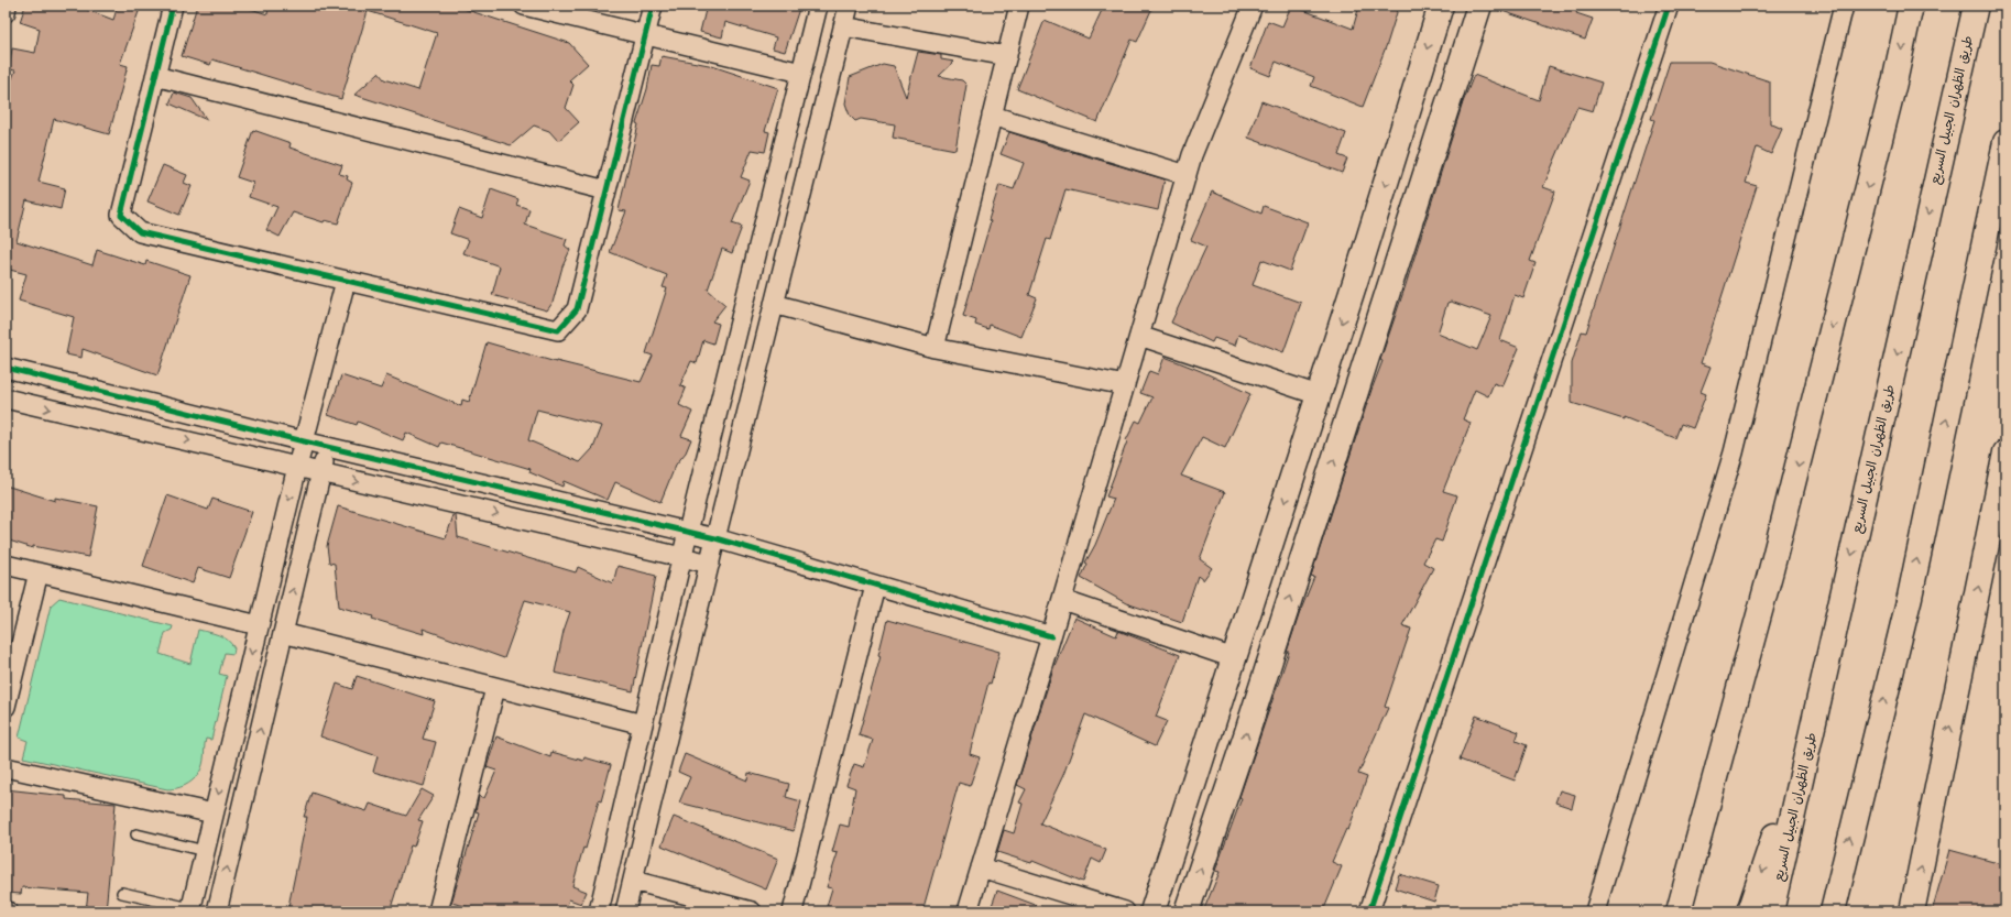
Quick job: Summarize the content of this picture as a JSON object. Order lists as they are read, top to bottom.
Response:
{
  "streets": {
    "main road": ["طريق الظهران الجبيل السريع"]
  }
}
